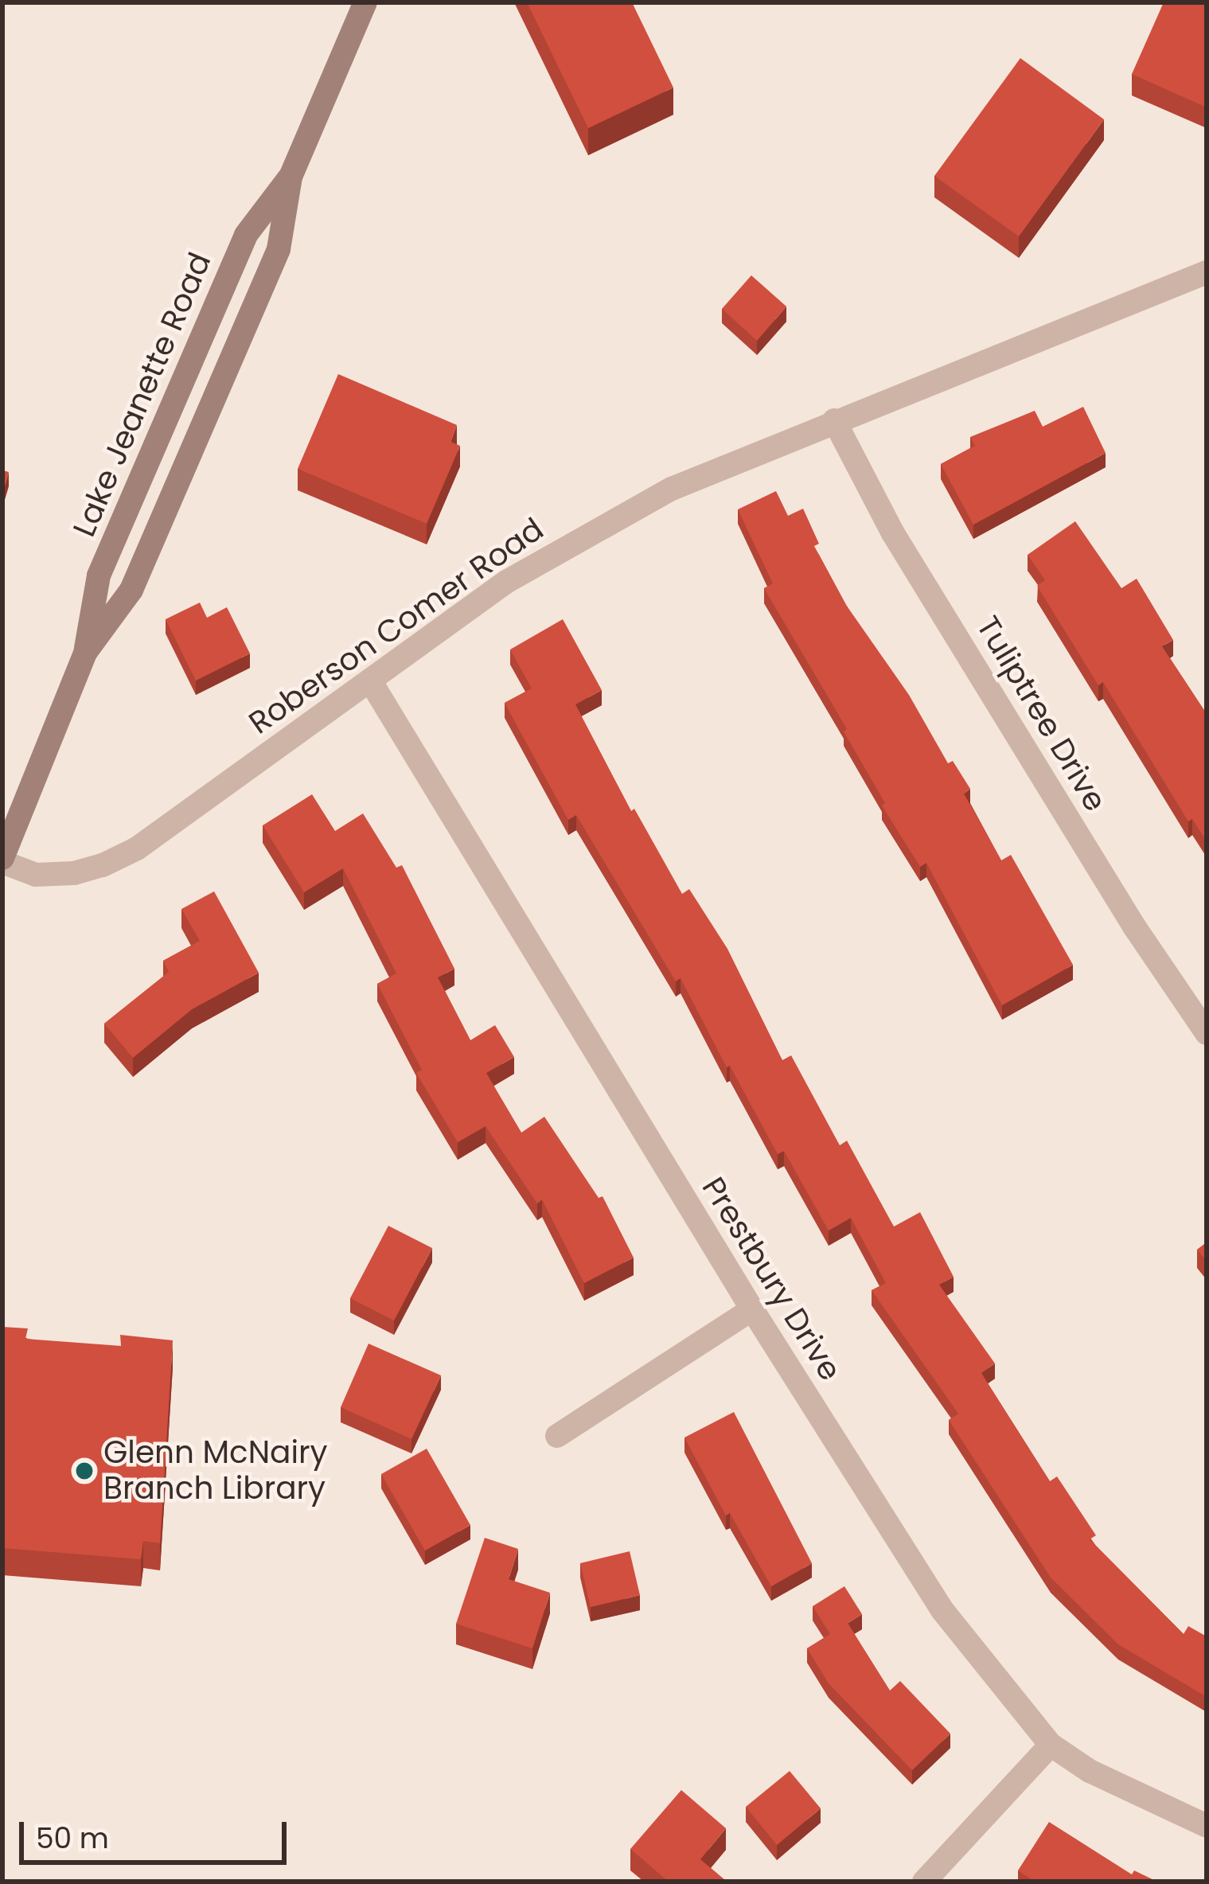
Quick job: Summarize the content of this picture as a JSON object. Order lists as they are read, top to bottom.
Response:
{
  "streets": {
    "street": [
      "Lake Jeanette Road",
      "Roberson Comer Road",
      "Tuliptree Drive",
      "Prestbury Drive"
    ]
  },
  "crossings": [
    ["Lake Jeanette Road", "Roberson Comer Road"],
    ["Roberson Comer Road", "Tuliptree Drive"],
    ["Roberson Comer Road", "Prestbury Drive"]
  ],
  "places": ["Glenn McNairy Branch Library"],
  "scale_bar": "50 m"
}
